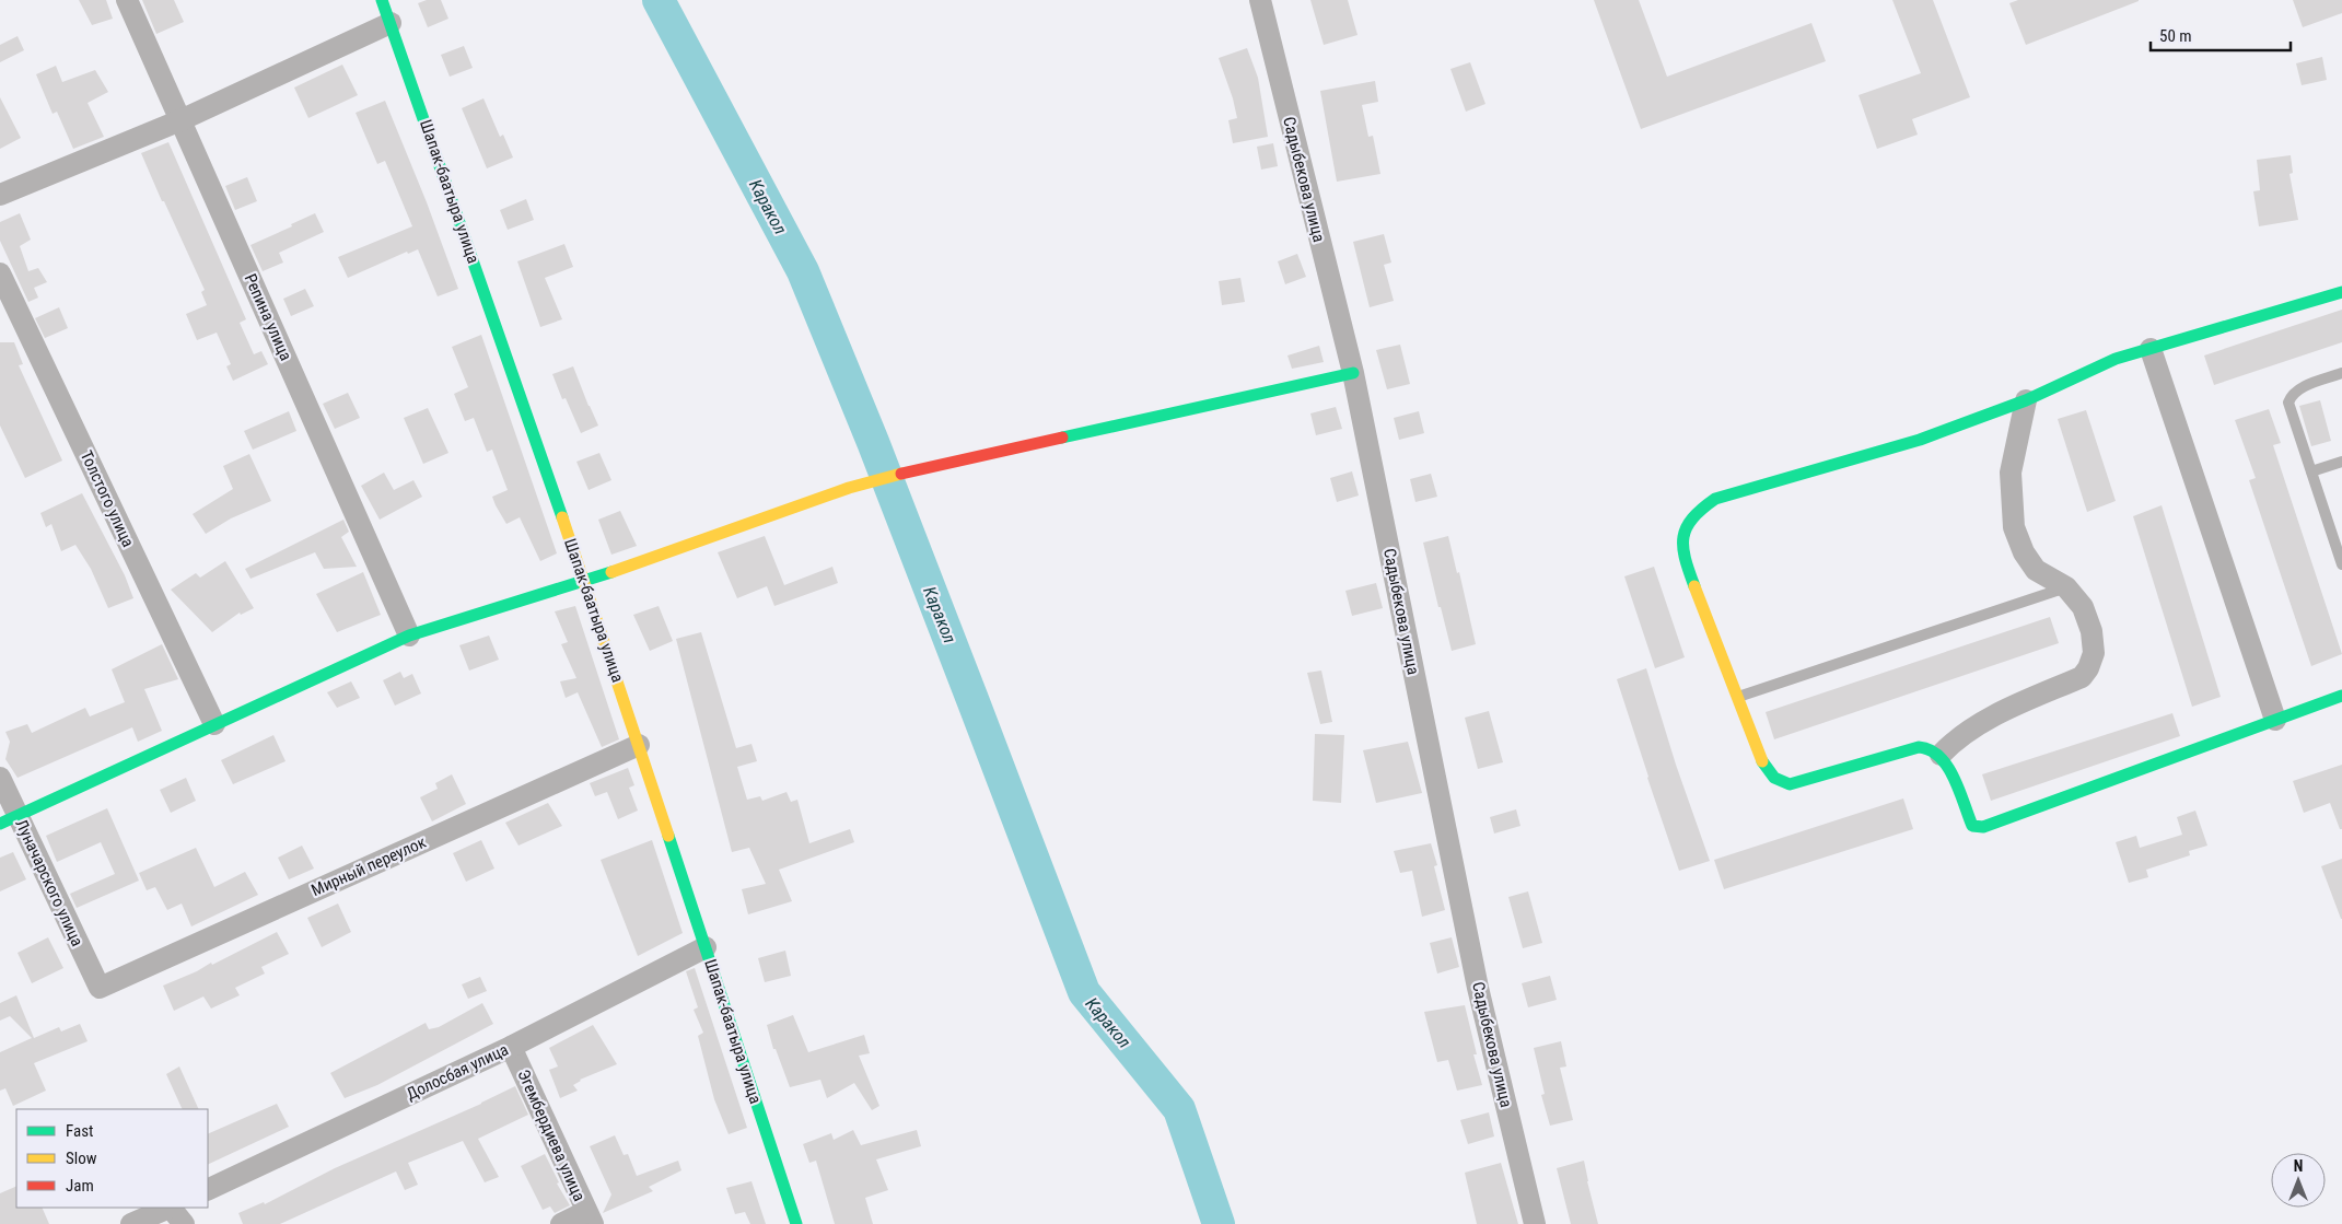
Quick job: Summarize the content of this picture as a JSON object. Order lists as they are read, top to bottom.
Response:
{
  "streets": {
    "street": [
      "Садыбекова улица",
      "Шапак-баатыра улица",
      "Репина улица",
      "Толстого улица",
      "Мирный переулок",
      "Луначарского улица",
      "Долосбая улица",
      "Эгембердиева улица"
    ]
  },
  "crossings": [
    ["Шапак-баатыра улица", "Мирный переулок"],
    ["Шапак-баатыра улица", "Долосбая улица"],
    ["Мирный переулок", "Луначарского улица"],
    ["Долосбая улица", "Эгембердиева улица"]
  ],
  "water": ["Каракол"],
  "legend": ["Fast", "Slow", "Jam"],
  "scale_bar": "50 m",
  "north": "top"
}
